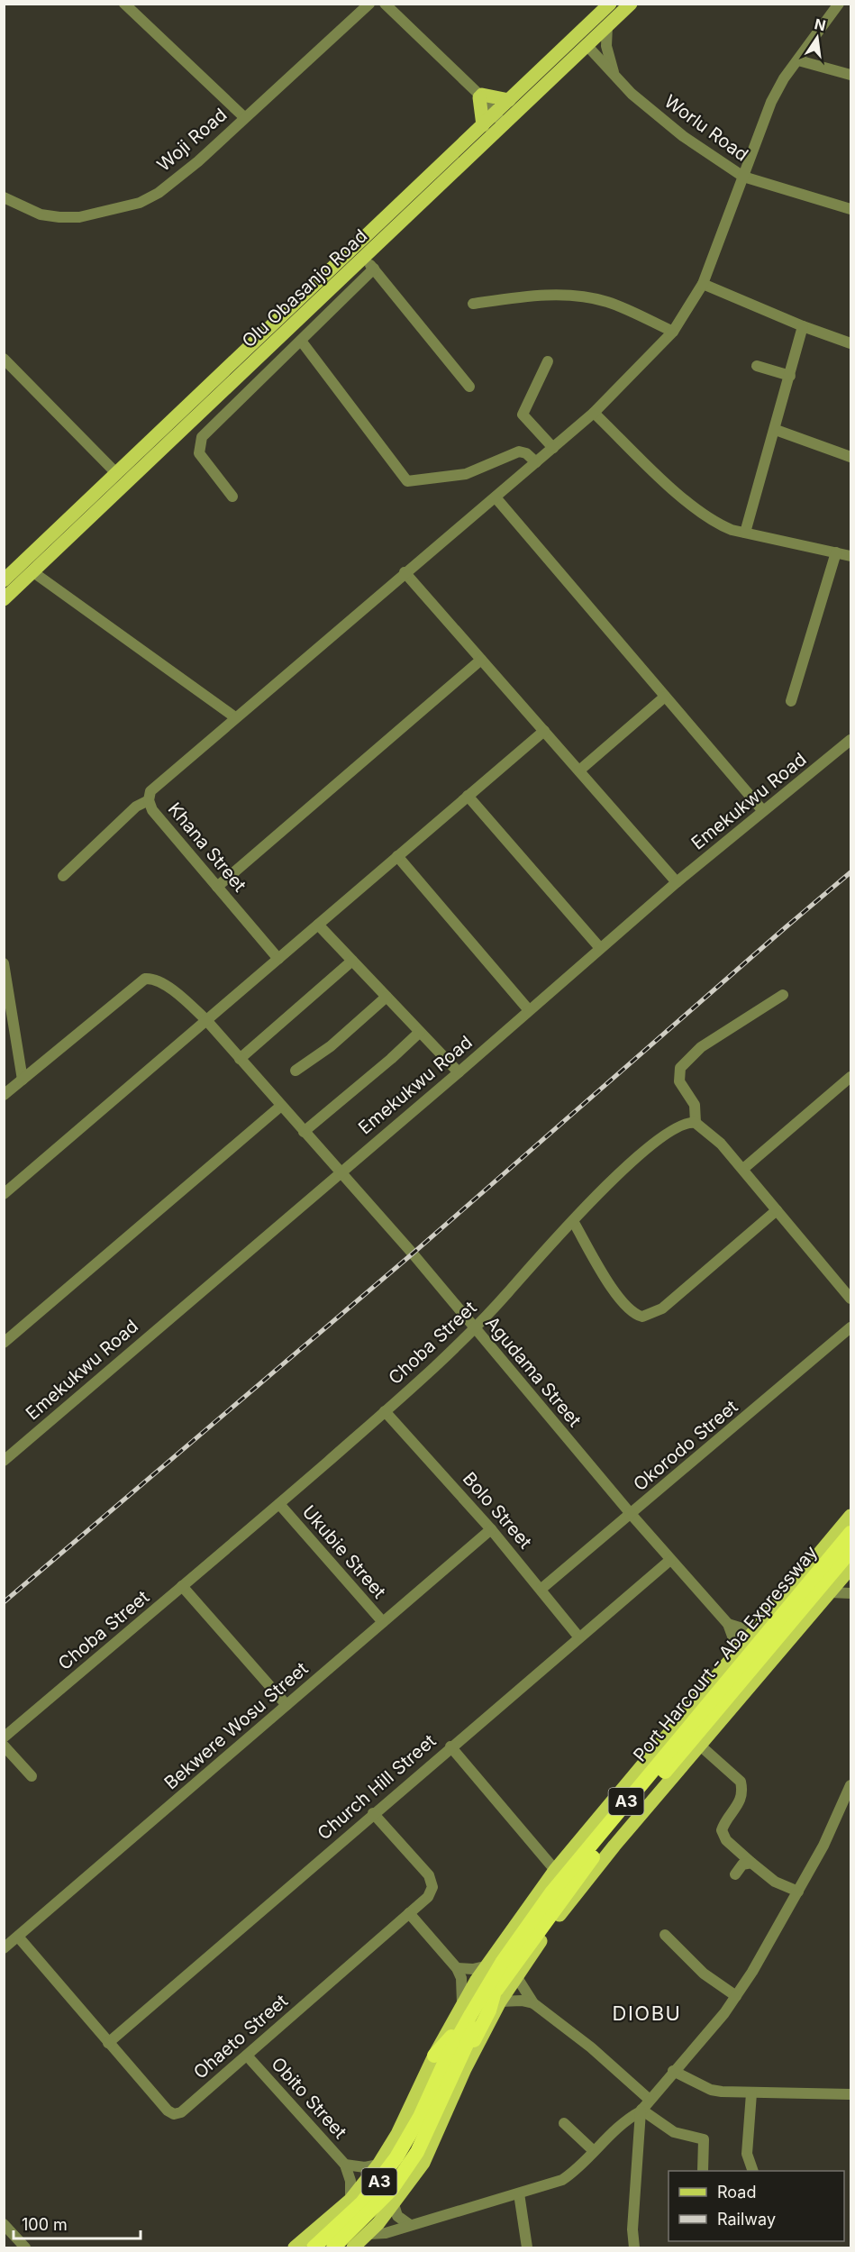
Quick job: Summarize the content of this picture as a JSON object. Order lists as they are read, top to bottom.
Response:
{
  "streets": {
    "highway": ["Port Harcourt - Aba Expressway", "A3"],
    "main road": ["Olu Obasanjo Road"],
    "street": [
      "Worlu Road",
      "Woji Road",
      "Emekukwu Road",
      "Khana Street",
      "Choba Street",
      "Agudama Street",
      "Okorodo Street",
      "Bolo Street",
      "Ukubie Street",
      "Bekwere Wosu Street",
      "Church Hill Street",
      "Ohaeto Street",
      "Obito Street"
    ]
  },
  "crossings": [
    ["Worlu Road", "Olu Obasanjo Road"],
    ["Worlu Road", "Khana Street"],
    ["Emekukwu Road", "Agudama Street"],
    ["Choba Street", "Agudama Street"],
    ["Choba Street", "Bolo Street"],
    ["Choba Street", "Ukubie Street"],
    ["Agudama Street", "Okorodo Street"],
    ["Agudama Street", "Church Hill Street"],
    ["Okorodo Street", "Bolo Street"],
    ["Bolo Street", "Bekwere Wosu Street"],
    ["Bolo Street", "Church Hill Street"],
    ["Ukubie Street", "Bekwere Wosu Street"],
    ["Bekwere Wosu Street", "Ohaeto Street"],
    ["Church Hill Street", "Ohaeto Street"],
    ["Ohaeto Street", "Obito Street"]
  ],
  "districts": ["DIOBU"],
  "legend": ["Road", "Railway"],
  "scale_bar": "100 m",
  "north": "top"
}
